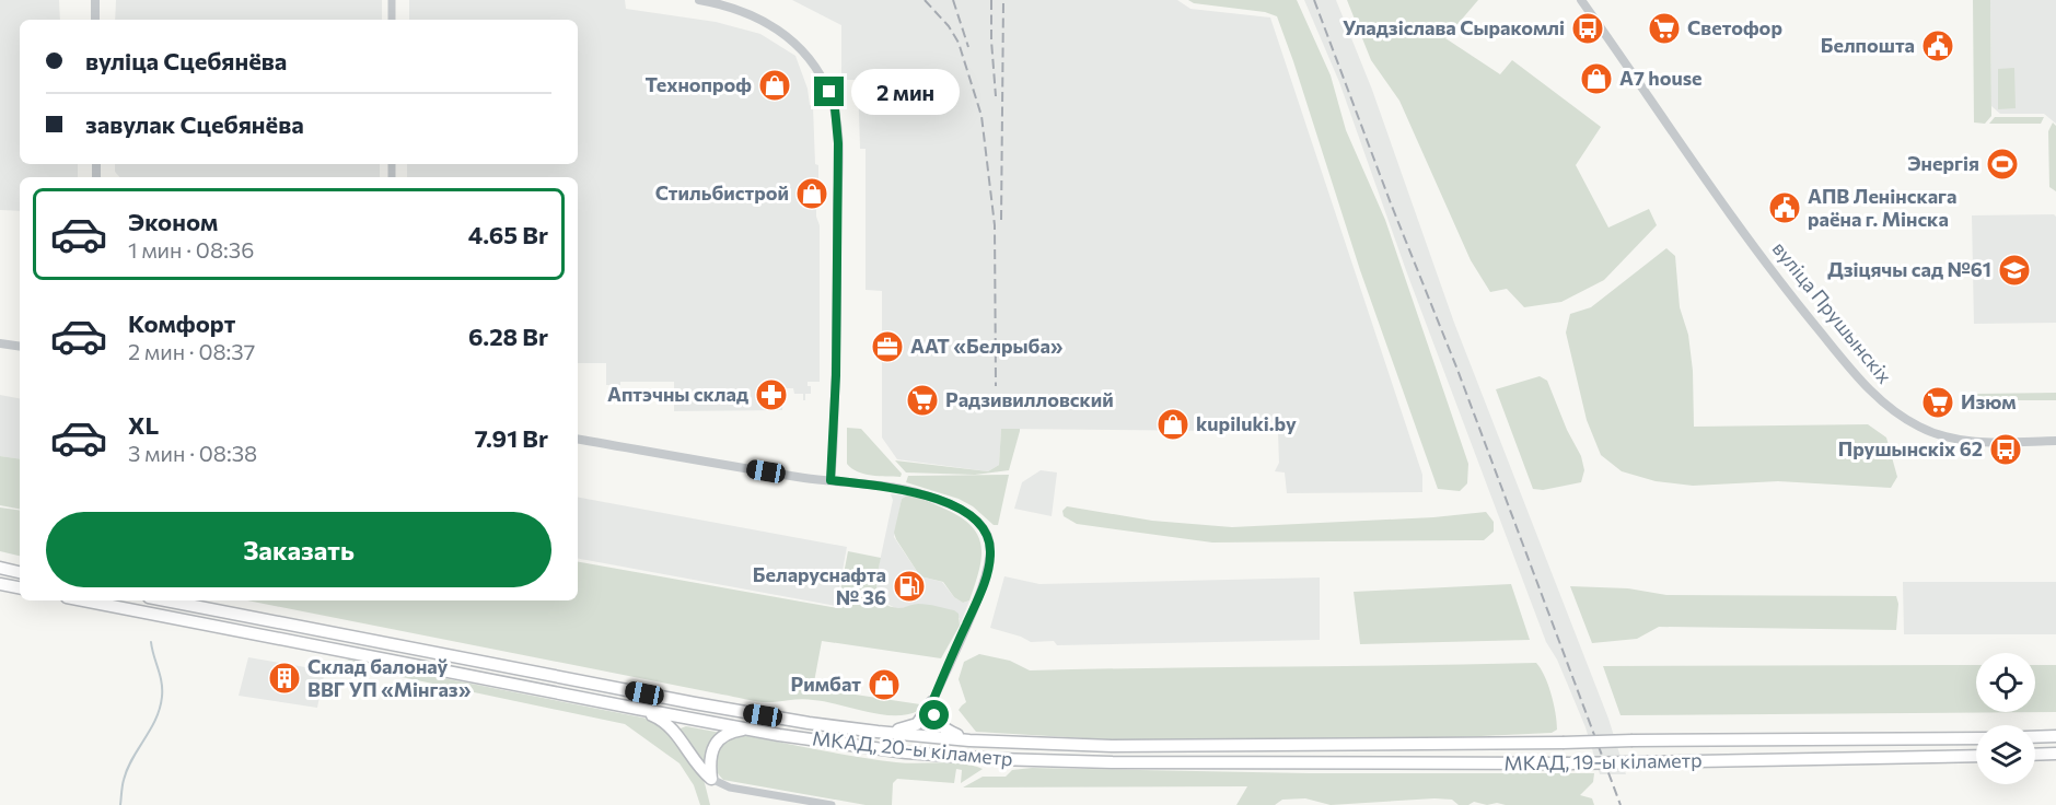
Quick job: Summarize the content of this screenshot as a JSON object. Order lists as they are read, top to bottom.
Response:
{
  "streets": {
    "highway": ["МКАД, 20-ы кіламетр", "МКАД, 19-ы кіламетр"],
    "street": ["вуліца Прушынскіх"]
  },
  "crossings": [
    ["МКАД, 20-ы кіламетр", "МКАД, 19-ы кіламетр"]
  ],
  "places": {
    "bus stop": ["Уладзіслава Сыракомлі", "Прушынскіх 62"],
    "supermarket": ["Светофор", "Радзивилловский", "Изюм"],
    "public building": ["Белпошта", "АПВ Ленінскага раёна г. Мінска"],
    "shop": [
      "A7 house",
      "Технопроф",
      "Стильбистрой",
      "kupiluki.by",
      "Римбат"
    ],
    "sports": ["Энергія"],
    "school or university": ["Дзіцячы сад №61"],
    "office": ["ААТ «Белрыба»"],
    "pharmacy": ["Аптэчны склад"],
    "fuel station": ["Беларуснафта № 36"],
    "building": ["Склад балонаў ВВГ УП «Мінгаз»"]
  },
  "page": {
    "banner": ["вуліца Сцебянёва", "завулак Сцебянёва"],
    "bubble": "2 мин",
    "list": [
      {
        "name": "Эконом",
        "note": "1 мин · 08:36",
        "value": "4.65 Br"
      },
      {
        "name": "Комфорт",
        "note": "2 мин · 08:37",
        "value": "6.28 Br"
      },
      {
        "name": "XL",
        "note": "3 мин · 08:38",
        "value": "7.91 Br"
      }
    ],
    "buttons": "Заказать"
  }
}
